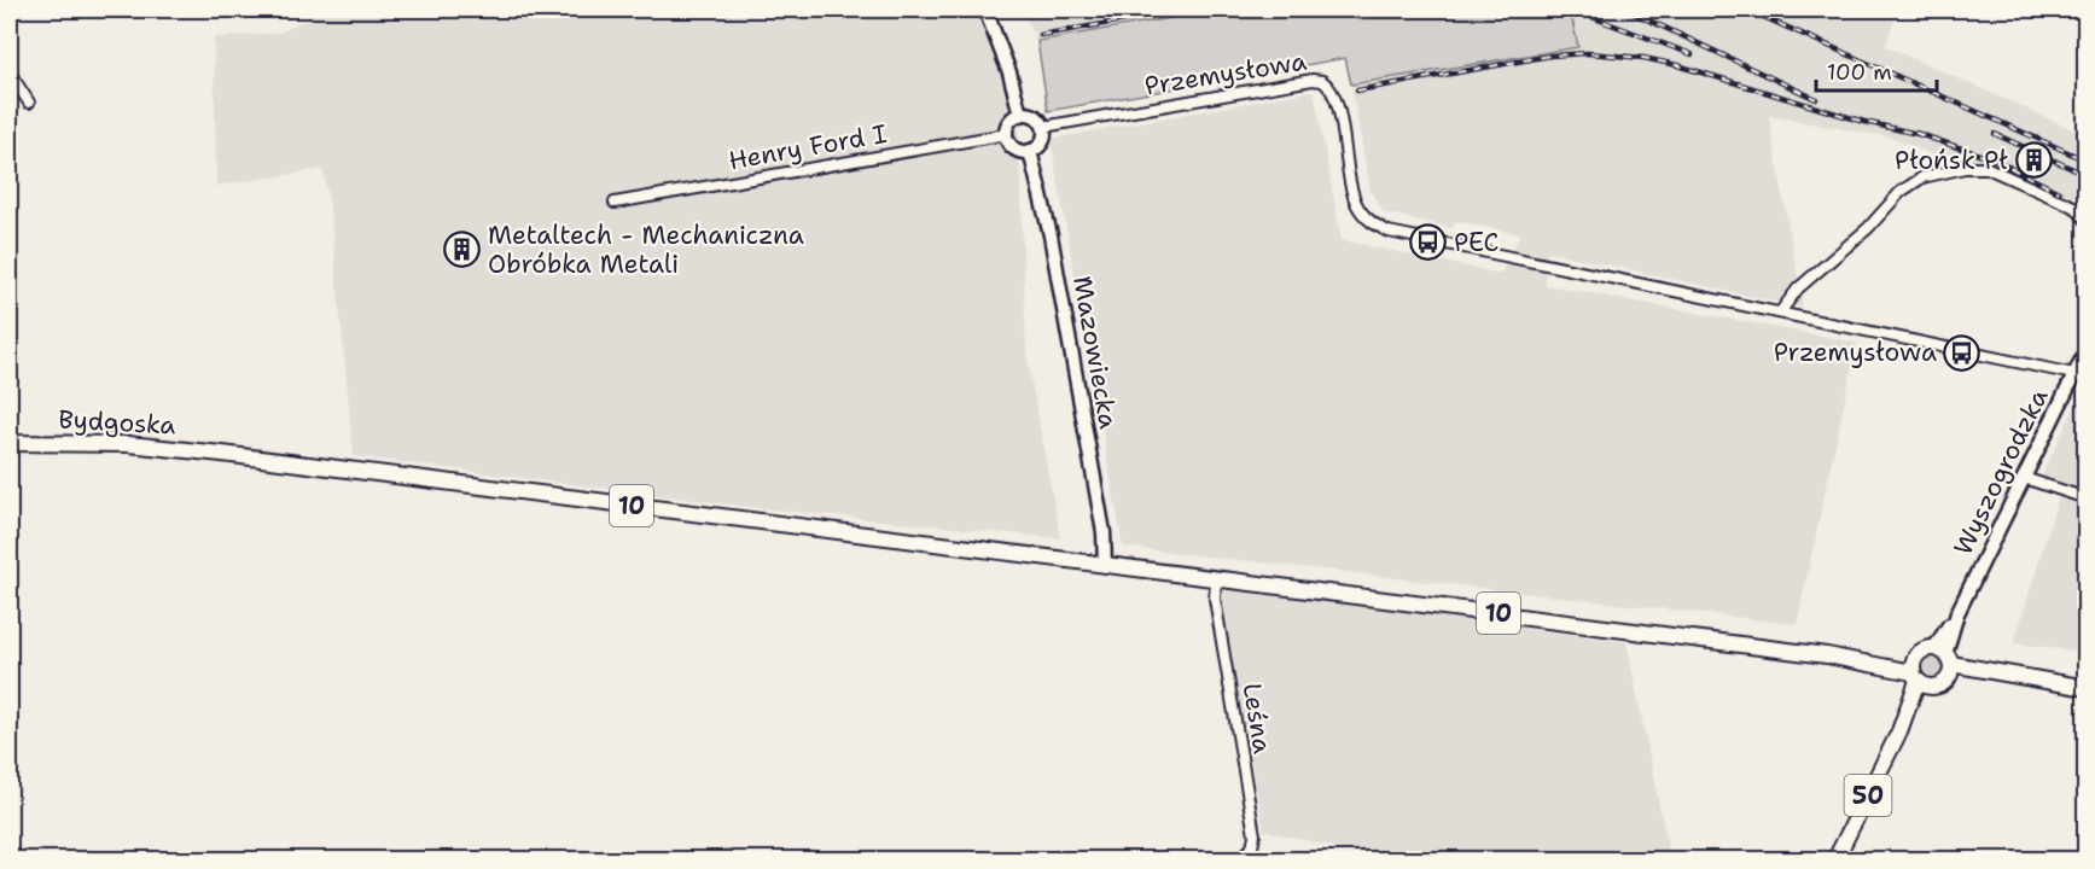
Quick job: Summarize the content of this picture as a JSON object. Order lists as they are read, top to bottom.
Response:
{
  "streets": {
    "main road": ["Bydgoska", "10", "50"],
    "street": [
      "Przemysłowa",
      "Henry Ford I",
      "Mazowiecka",
      "Wyszogrodzka",
      "Leśna"
    ]
  },
  "crossings": [
    ["Przemysłowa", "Henry Ford I"],
    ["Przemysłowa", "Mazowiecka"],
    ["Przemysłowa", "Wyszogrodzka"],
    ["Henry Ford I", "Mazowiecka"],
    ["Mazowiecka", "Bydgoska"],
    ["Mazowiecka", "10"],
    ["Bydgoska", "10"],
    ["10", "Leśna"],
    ["10", "50"]
  ],
  "places": {
    "building": ["Płońsk Pł", "Metaltech - Mechaniczna Obróbka Metali"],
    "bus stop": ["PEC", "Przemysłowa"]
  },
  "scale_bar": "100 m"
}
